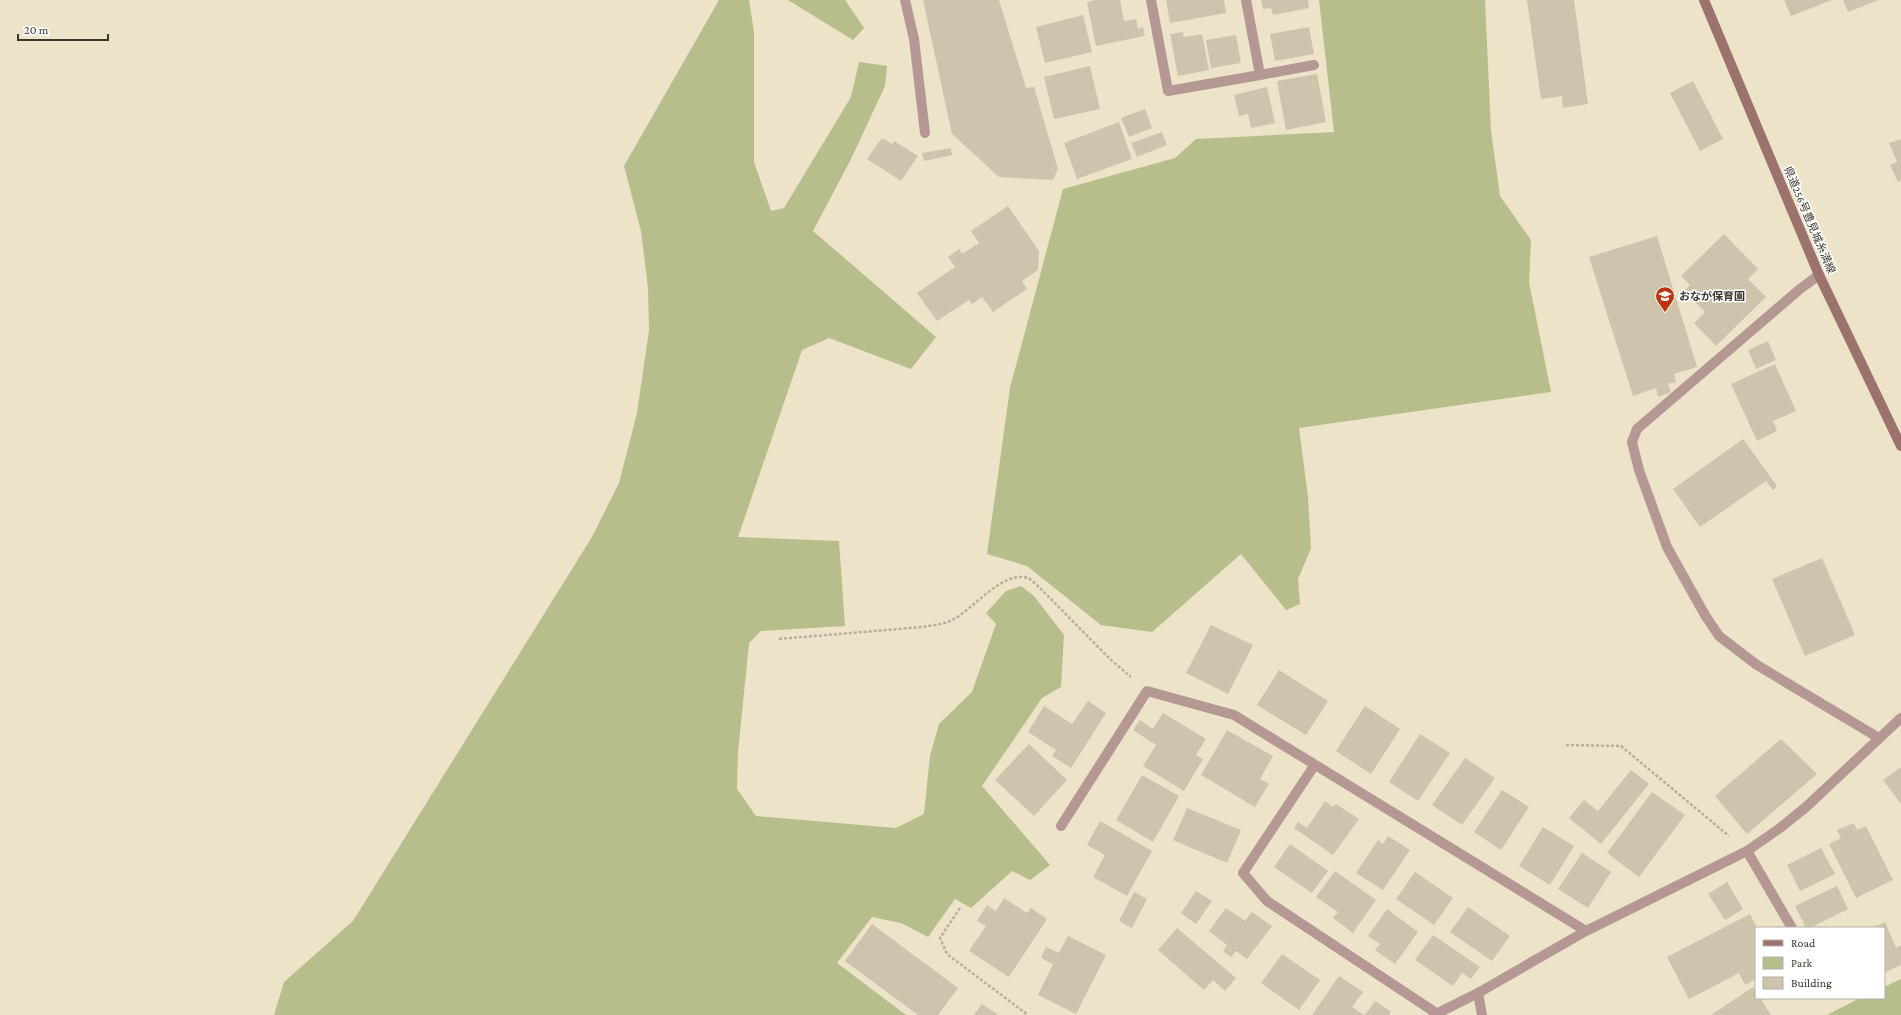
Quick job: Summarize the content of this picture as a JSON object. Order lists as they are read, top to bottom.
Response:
{
  "streets": {
    "main road": ["県道256号豊見城糸満線"]
  },
  "places": {
    "school or university": ["おなが保育園"]
  },
  "legend": ["Road", "Park", "Building"],
  "scale_bar": "20 m"
}
